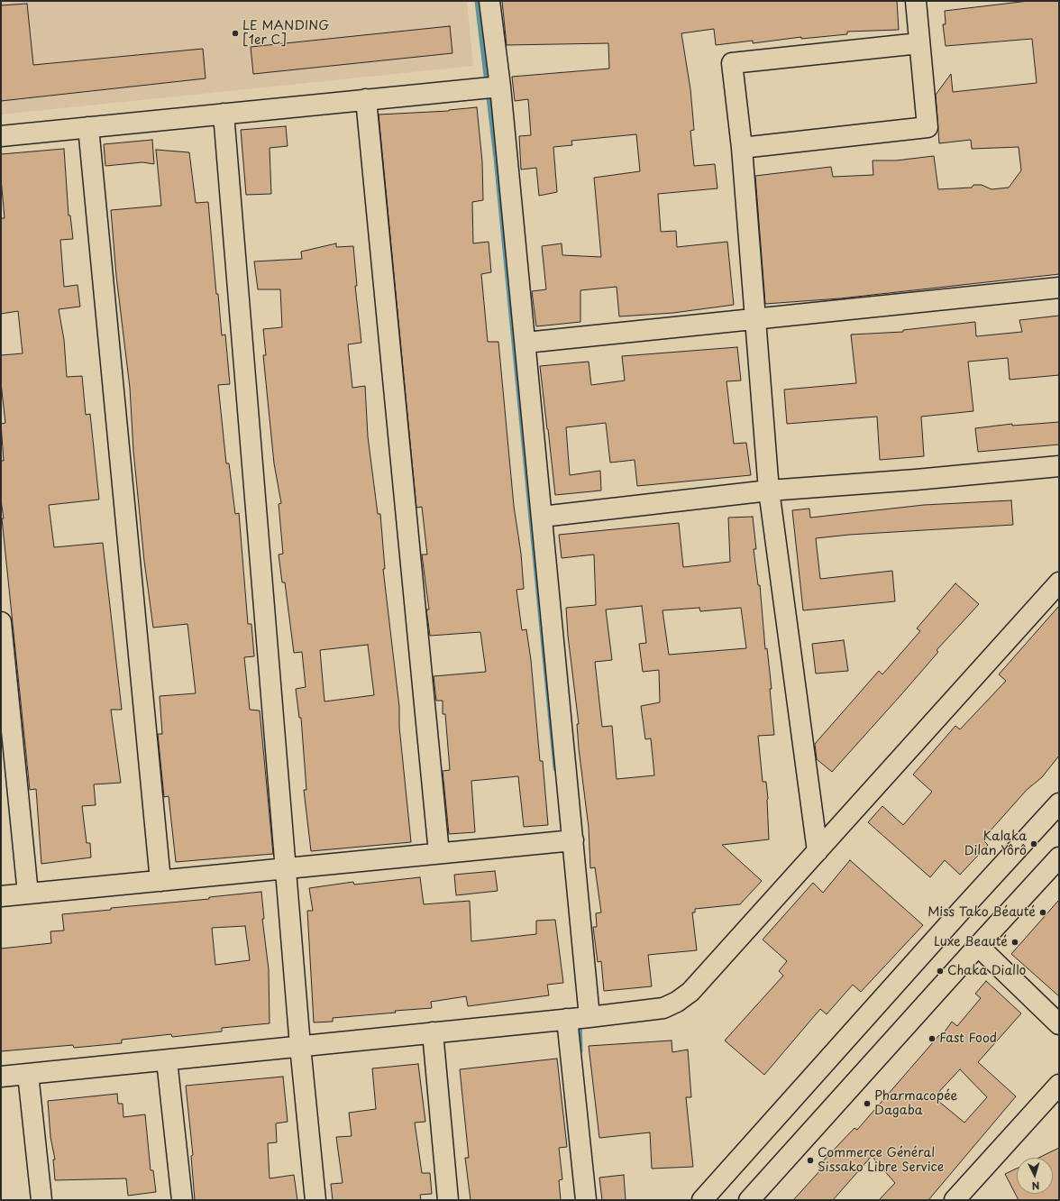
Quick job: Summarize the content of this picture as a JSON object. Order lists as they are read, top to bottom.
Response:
{
  "places": [
    "LE MANDING [1er C]",
    "Kalaka Dilan Yôrô",
    "Miss Tako Béauté",
    "Luxe Beauté",
    "Chaka Diallo",
    "Fast Food",
    "Pharmacopée Dagaba",
    "Commerce Général Sissako Libre Service"
  ],
  "north": "bottom"
}
